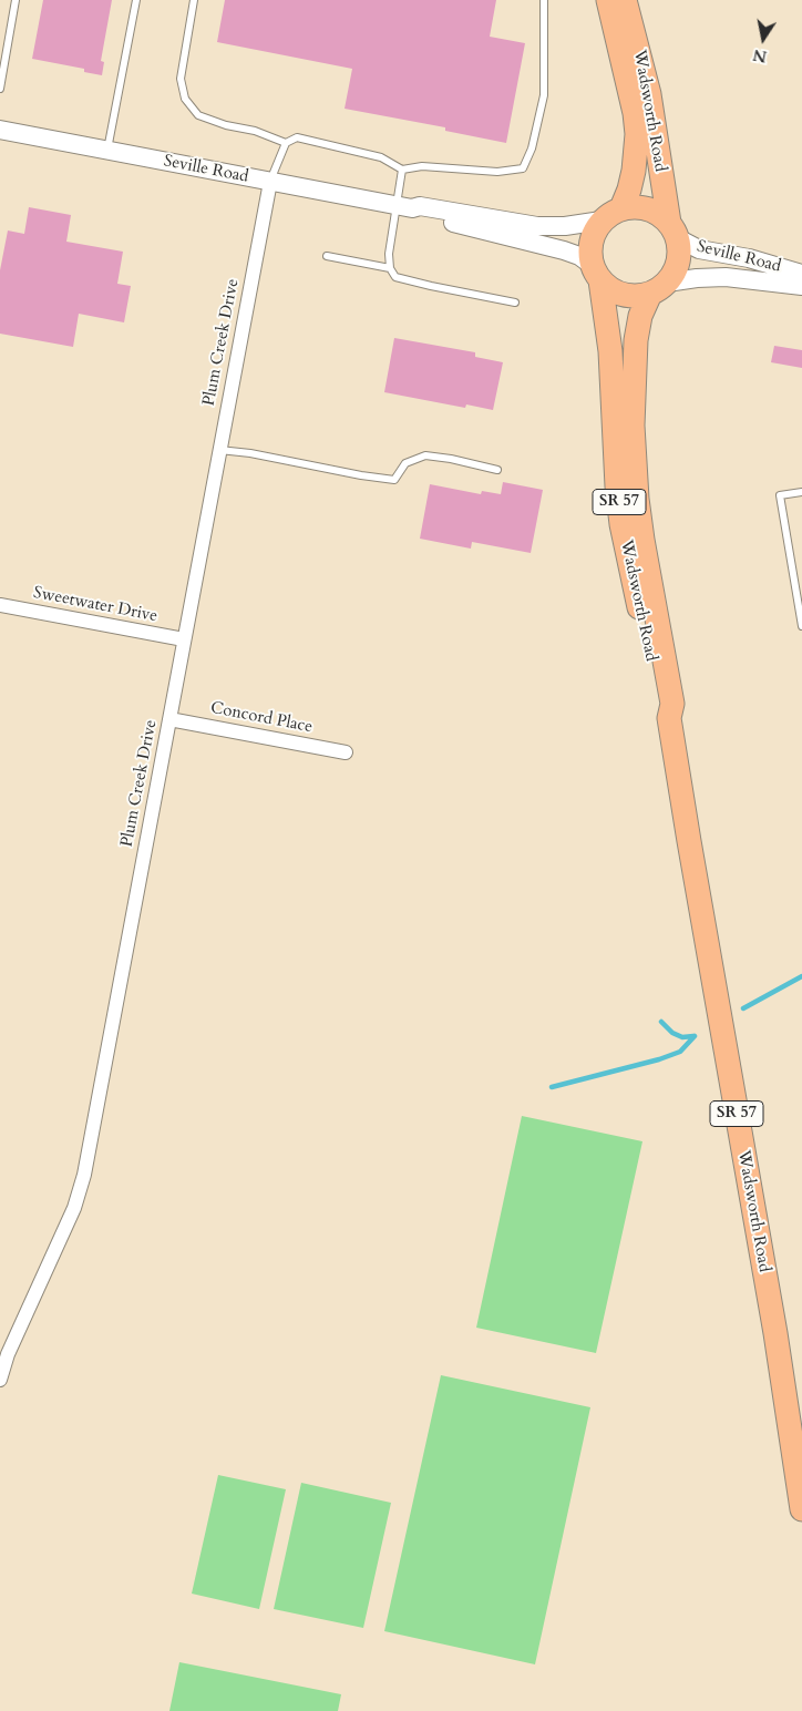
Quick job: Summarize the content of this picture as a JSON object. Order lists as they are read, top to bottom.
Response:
{
  "streets": {
    "highway": ["Wadsworth Road", "SR 57"],
    "street": [
      "Seville Road",
      "Plum Creek Drive",
      "Sweetwater Drive",
      "Concord Place"
    ]
  },
  "crossings": [
    ["Wadsworth Road", "Seville Road"],
    ["Seville Road", "Plum Creek Drive"],
    ["Plum Creek Drive", "Sweetwater Drive"],
    ["Plum Creek Drive", "Concord Place"]
  ],
  "north": "bottom"
}
